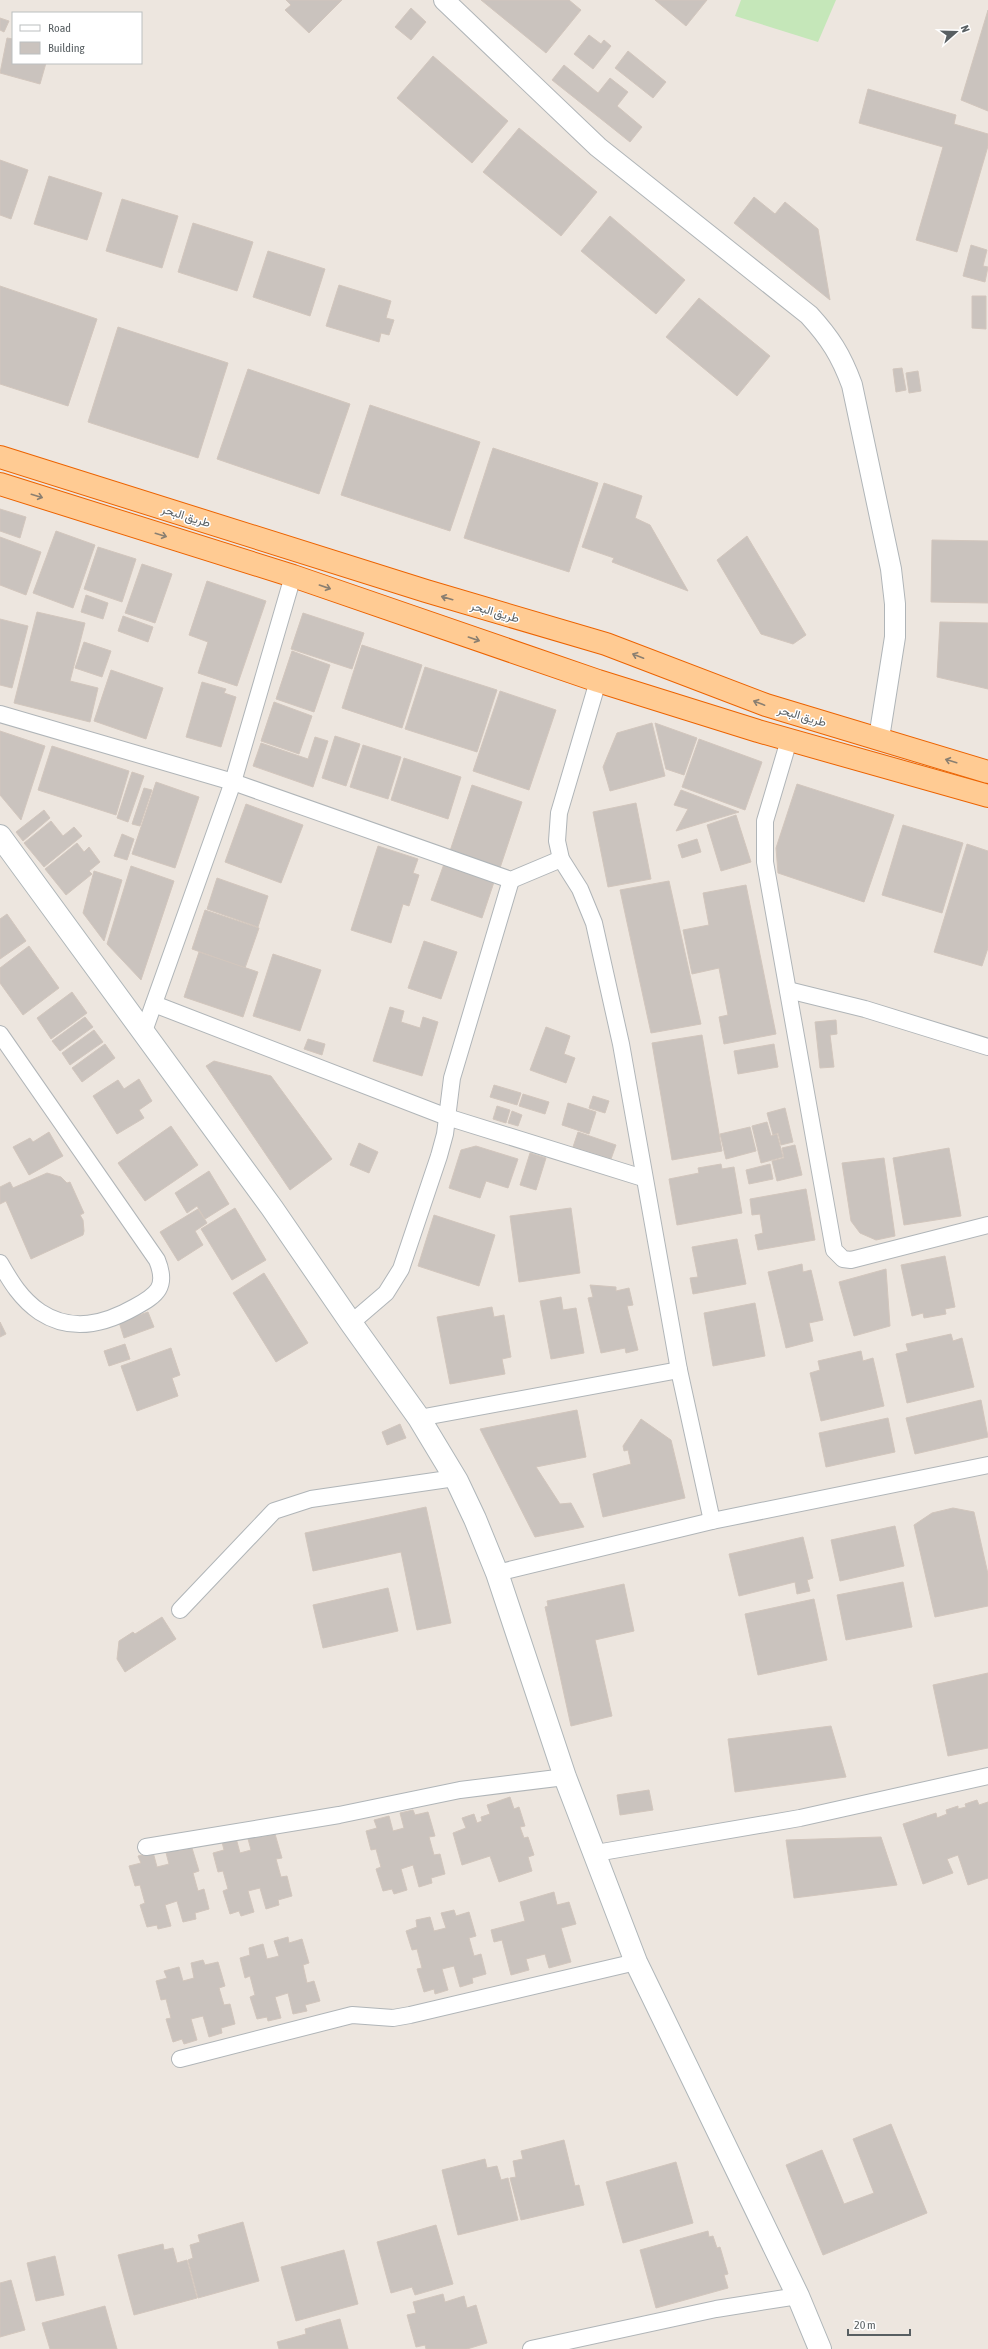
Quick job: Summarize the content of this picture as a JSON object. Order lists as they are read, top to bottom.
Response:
{
  "streets": {
    "highway": ["طريق البحر"]
  },
  "legend": ["Road", "Building"],
  "scale_bar": "20 m",
  "north": "right"
}
